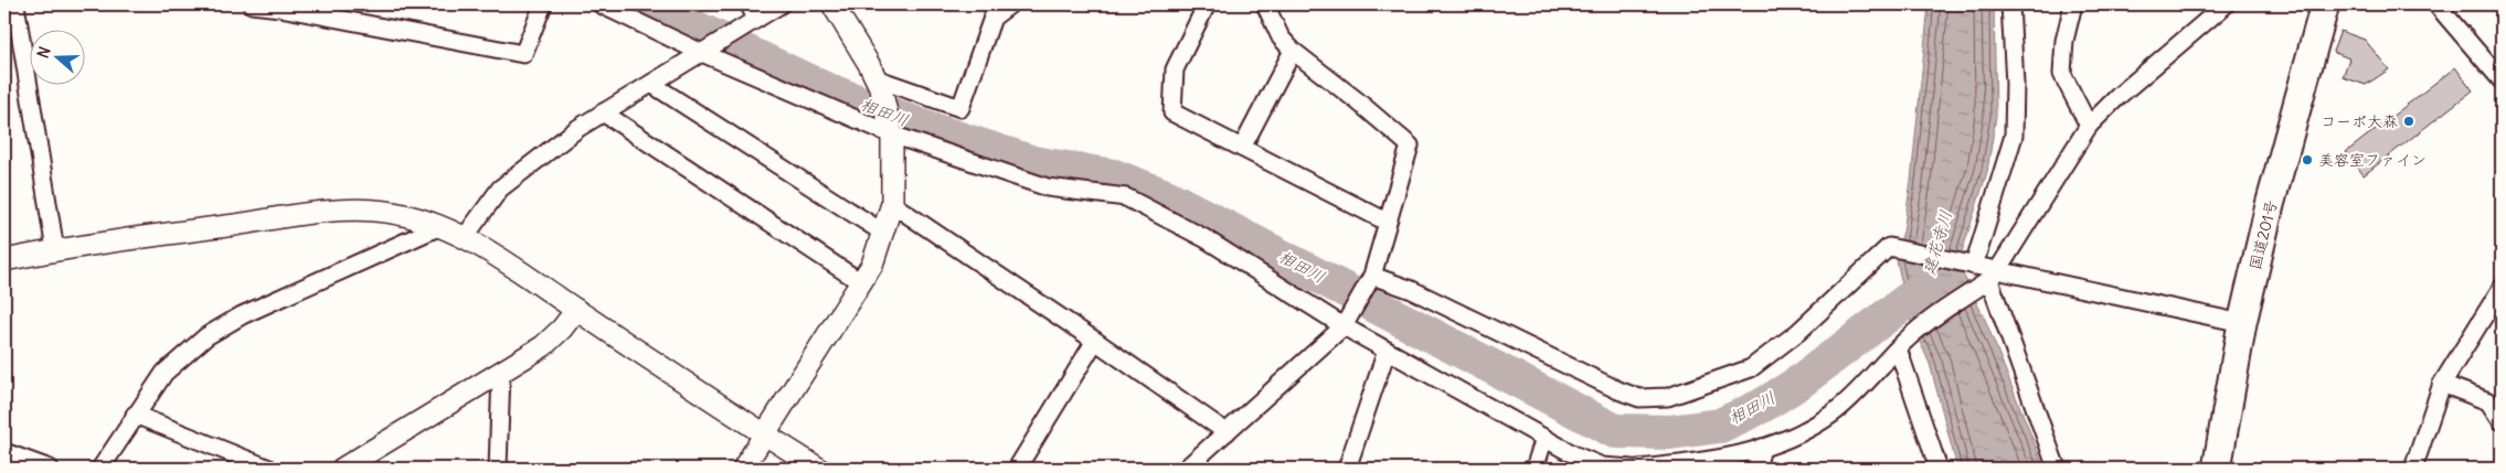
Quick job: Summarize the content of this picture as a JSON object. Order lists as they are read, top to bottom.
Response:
{
  "streets": {
    "highway": ["国道201号"]
  },
  "water": ["相田川", "建花寺川"],
  "places": ["コーポ大森", "美容室ファイン"],
  "north": "left"
}
